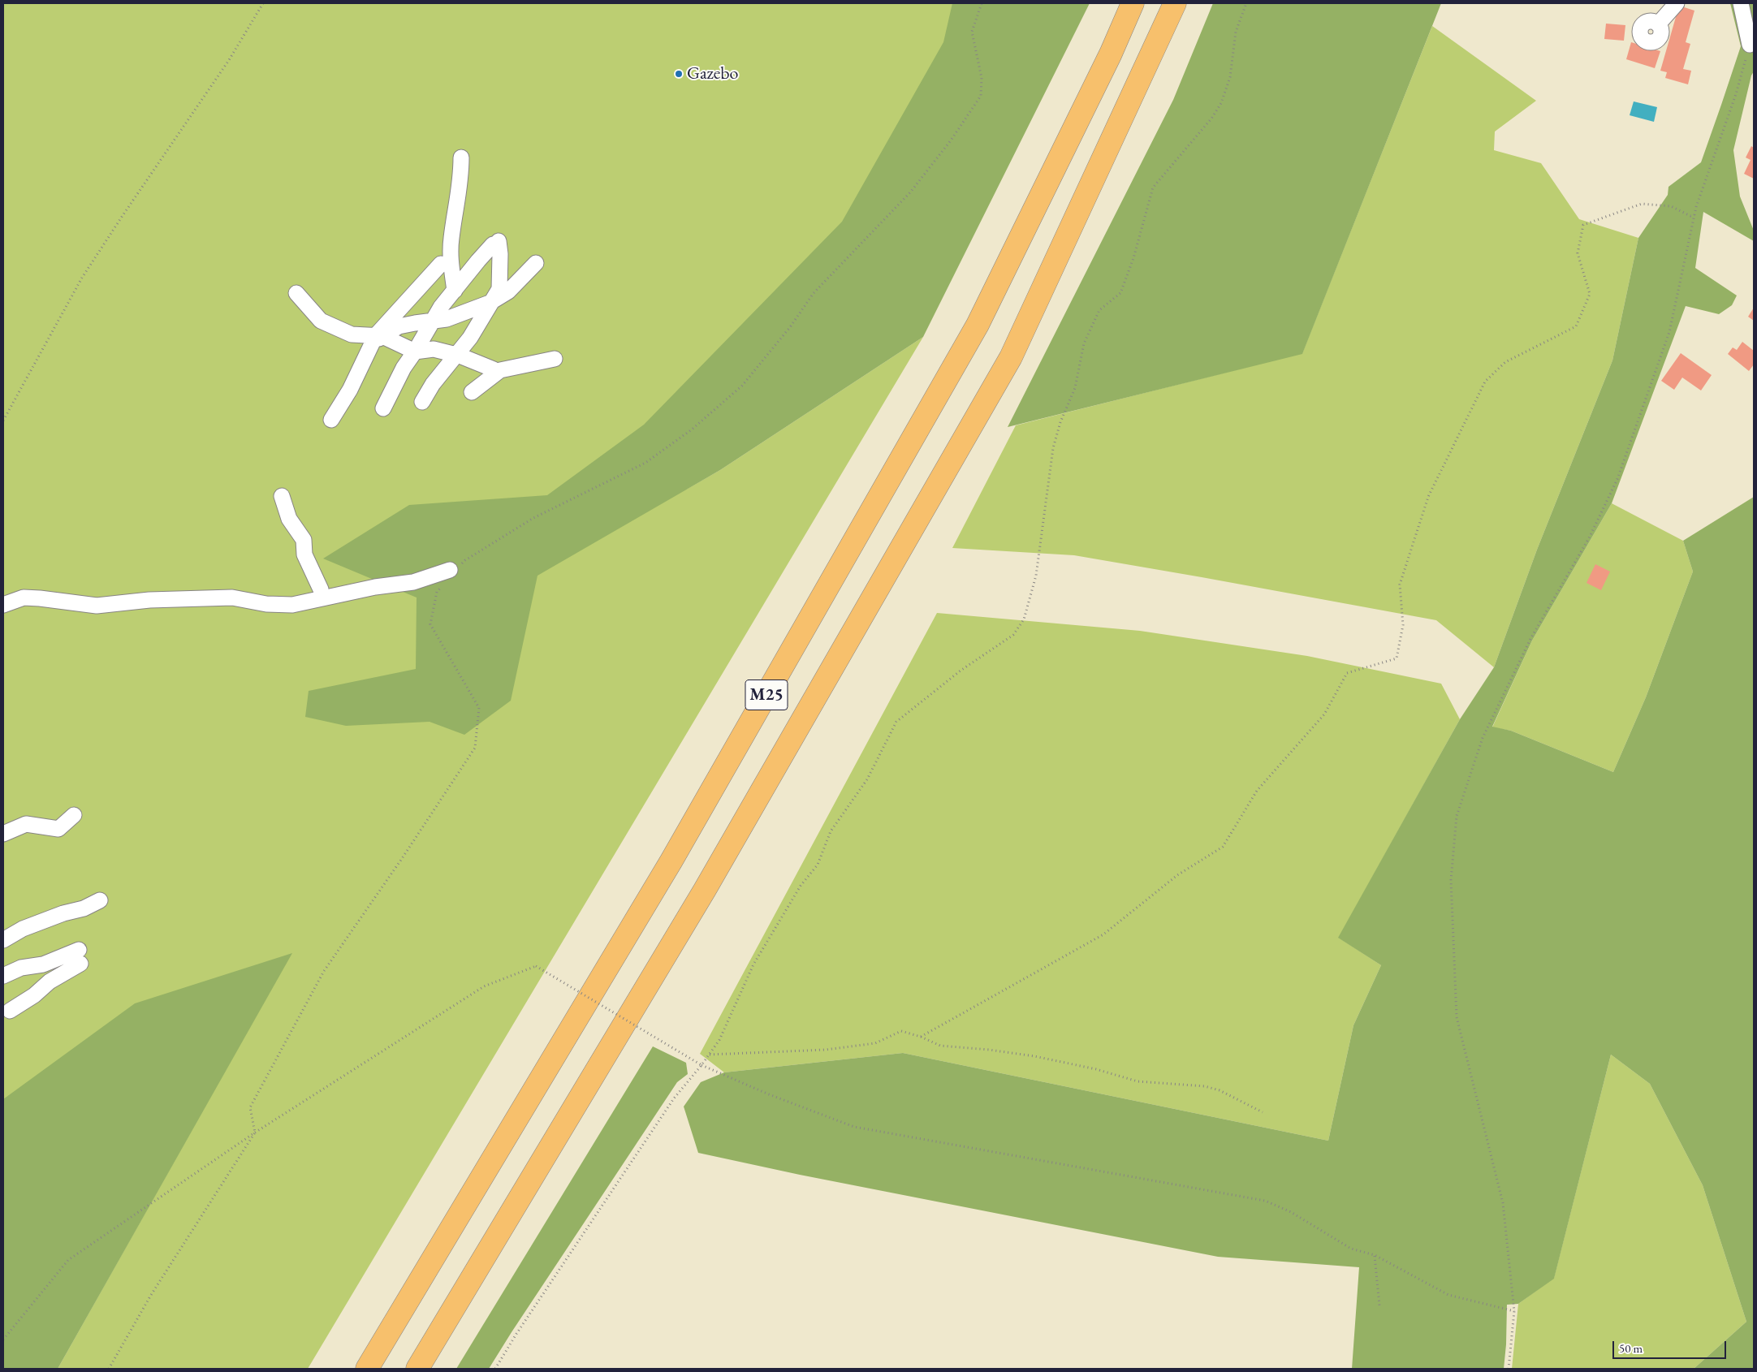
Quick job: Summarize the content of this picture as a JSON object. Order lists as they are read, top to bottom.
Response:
{
  "streets": {
    "highway": ["M25"]
  },
  "places": ["Gazebo"],
  "scale_bar": "50 m"
}
